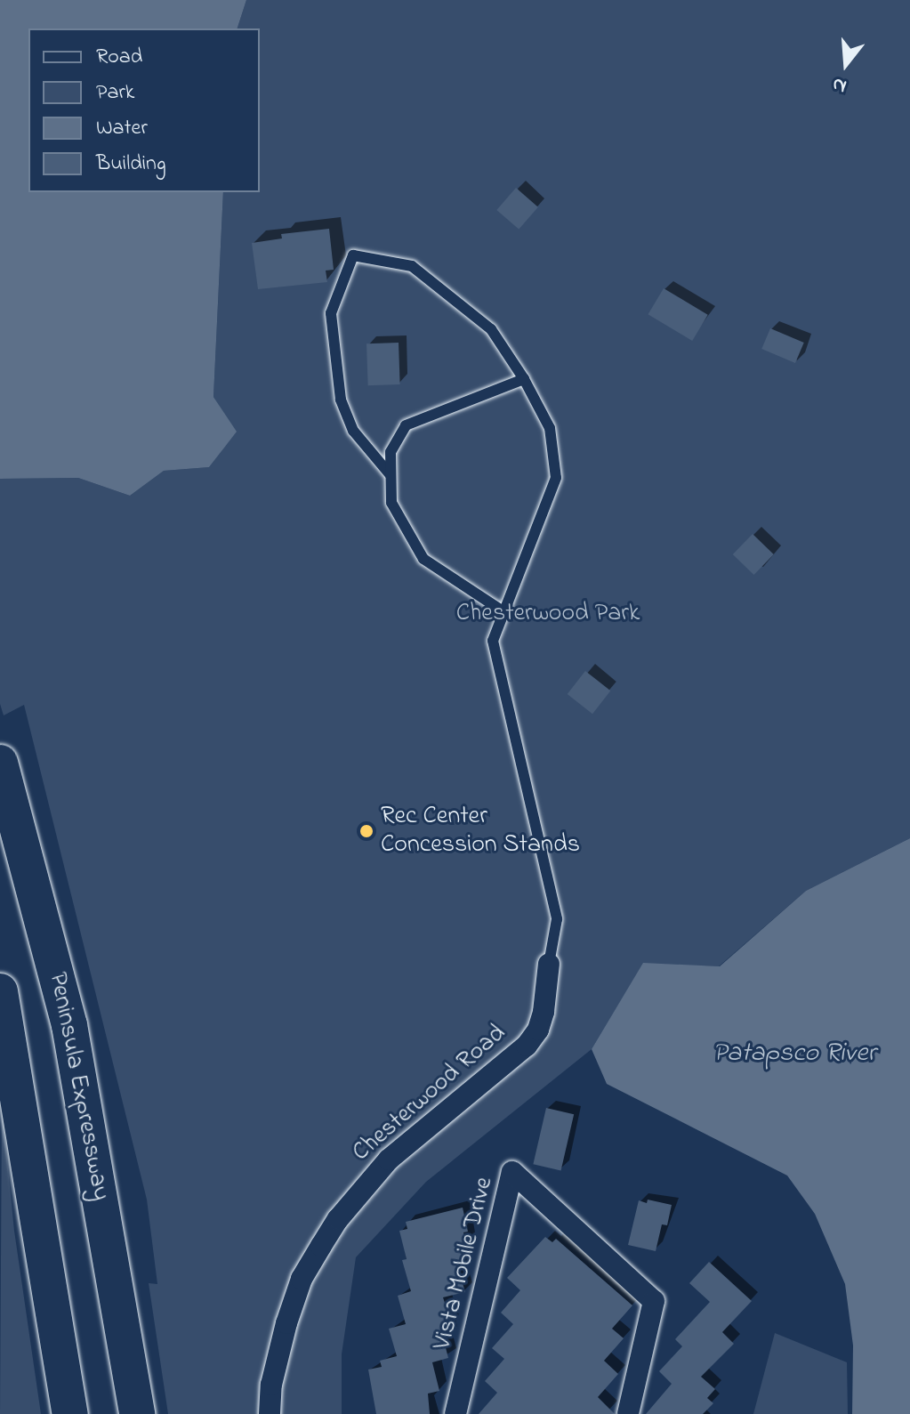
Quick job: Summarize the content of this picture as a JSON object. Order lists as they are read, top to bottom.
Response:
{
  "streets": {
    "main road": ["Peninsula Expressway"],
    "street": ["Chesterwood Road", "Vista Mobile Drive"]
  },
  "water": ["Patapsco River"],
  "parks": ["Chesterwood Park"],
  "places": ["Rec Center Concession Stands"],
  "legend": [
    "Road",
    "Park",
    "Water",
    "Building"
  ],
  "north": "bottom"
}
